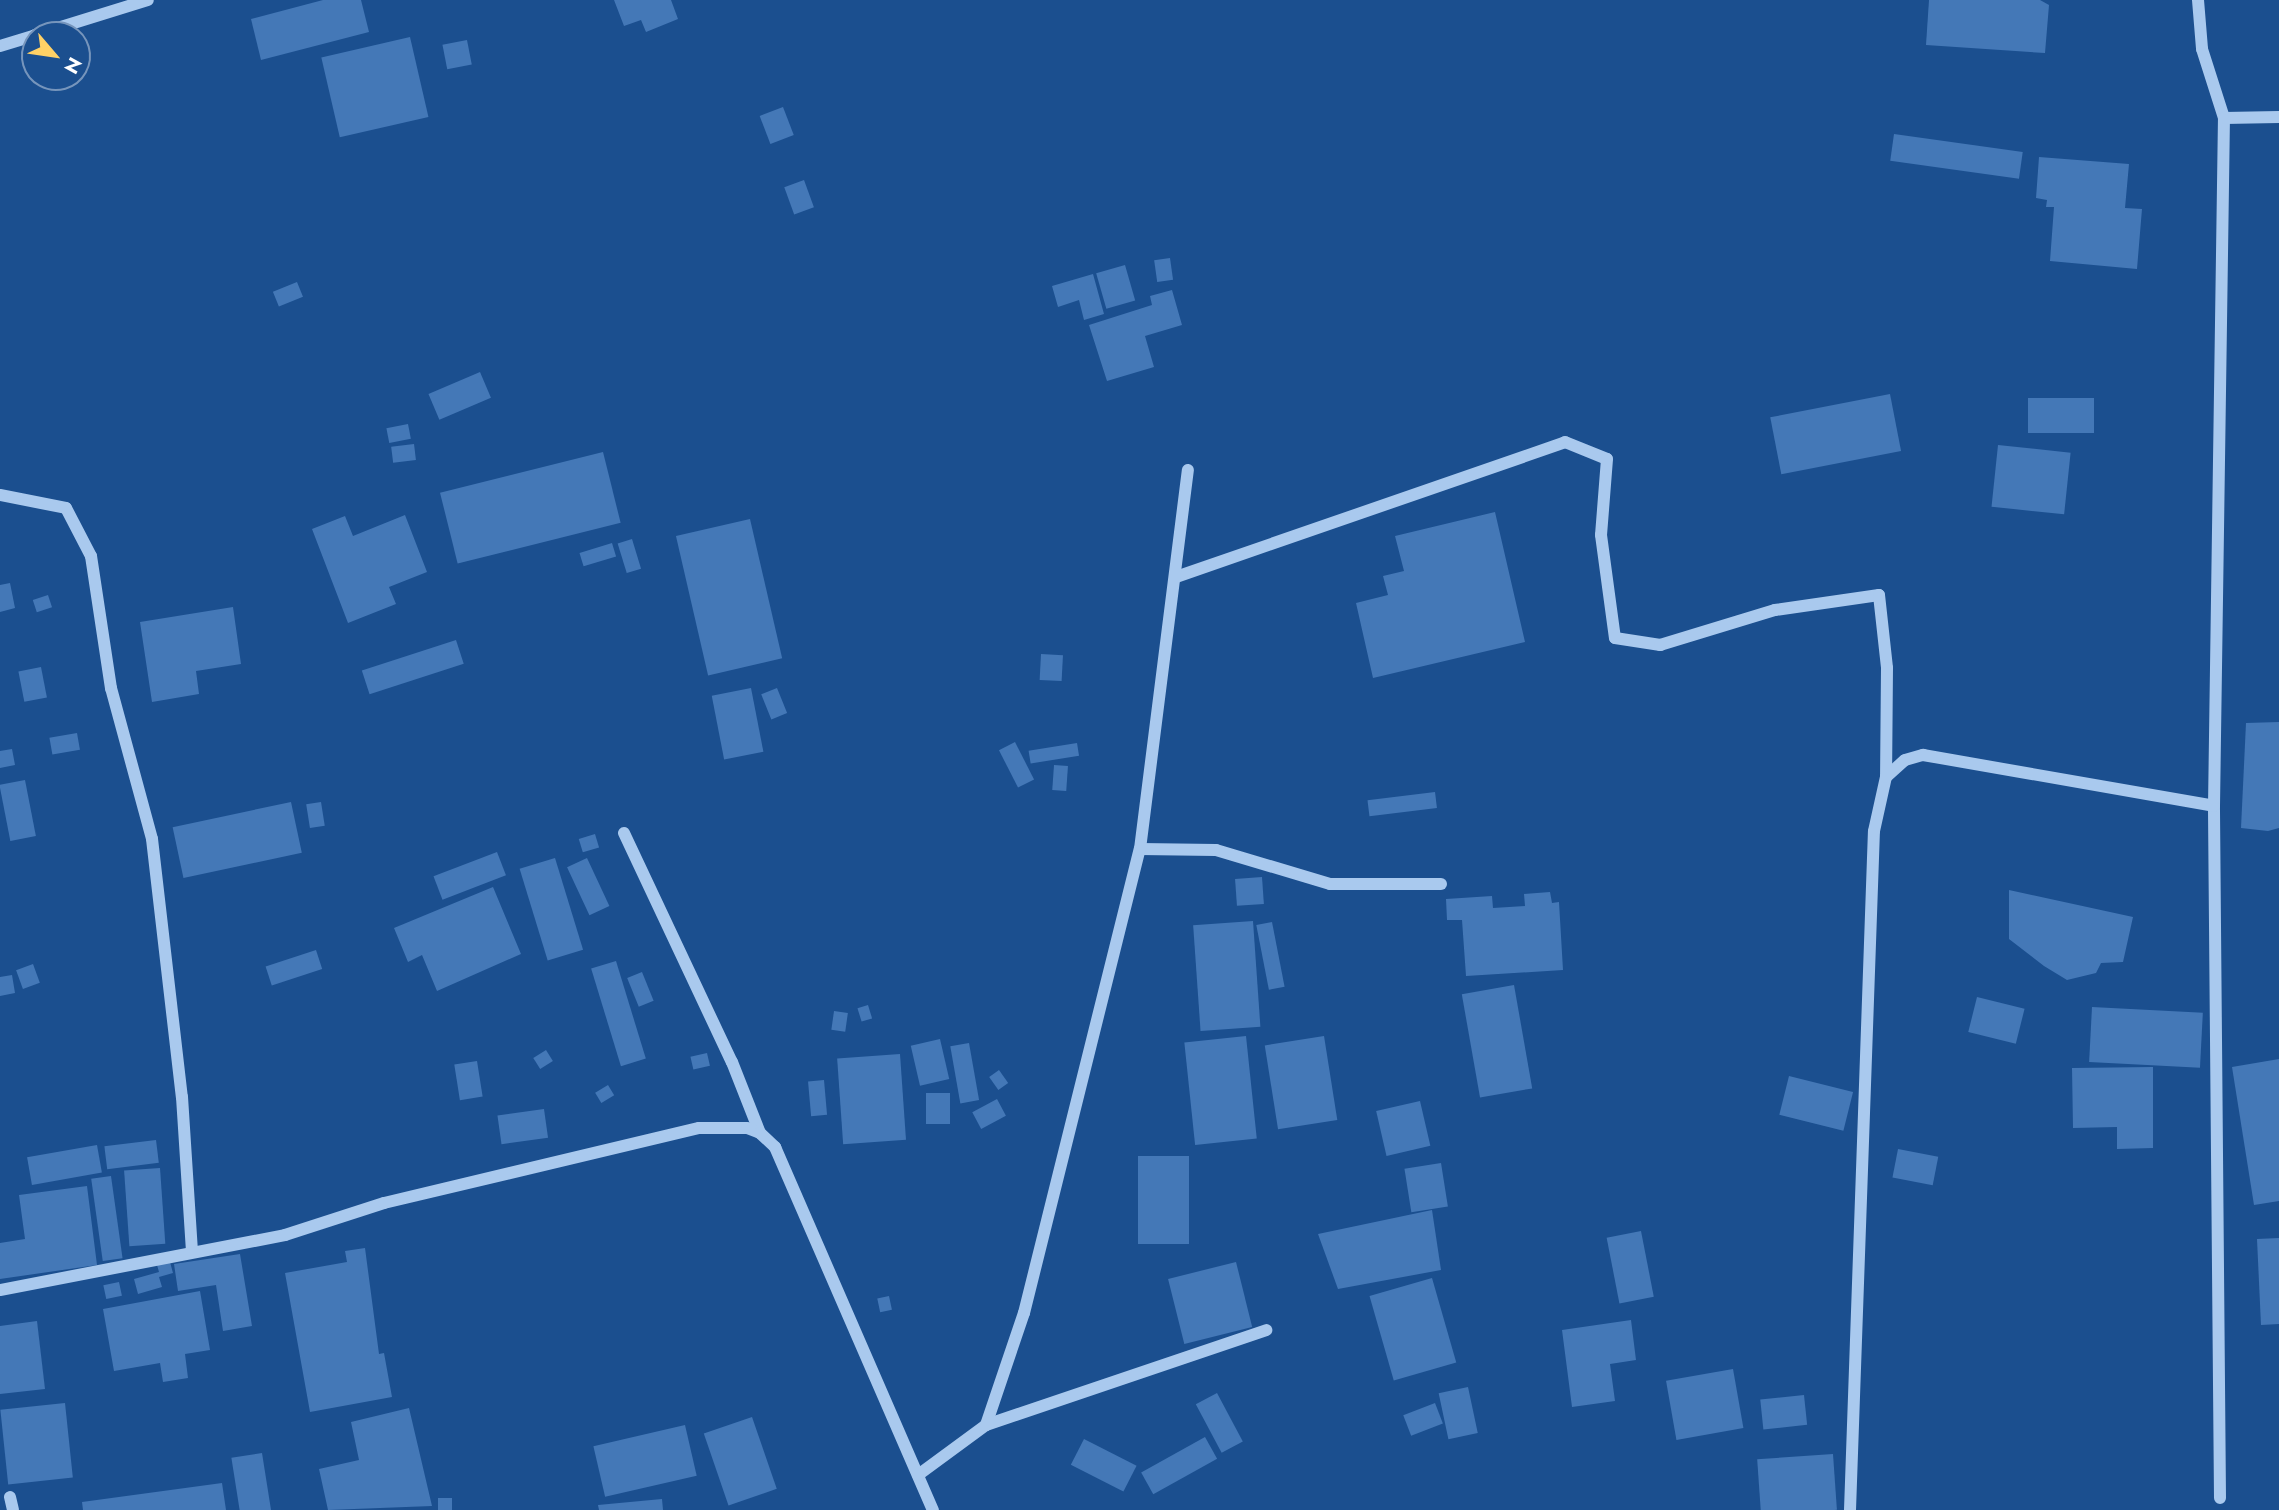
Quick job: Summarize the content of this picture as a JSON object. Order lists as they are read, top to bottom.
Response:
{
  "north": "bottom right"
}
